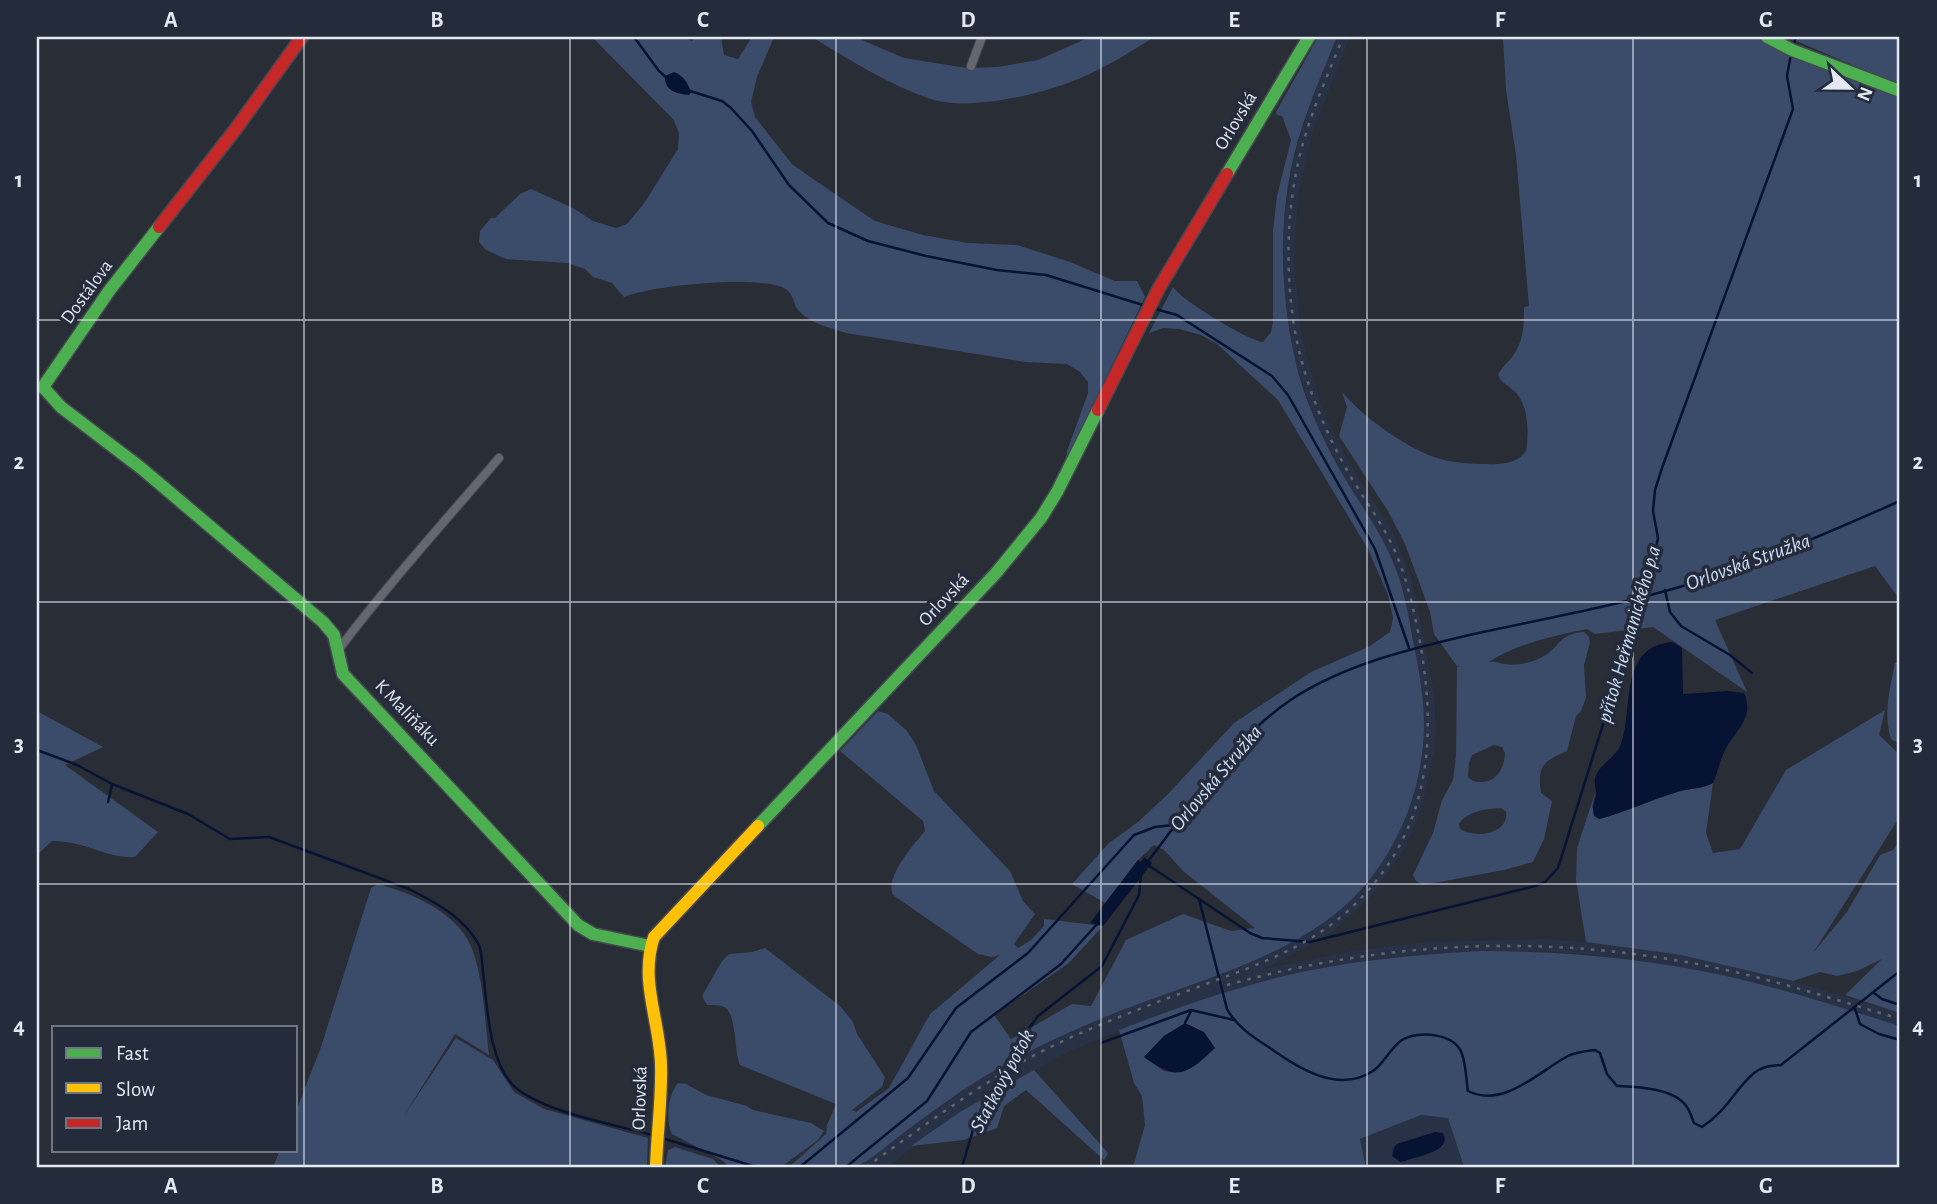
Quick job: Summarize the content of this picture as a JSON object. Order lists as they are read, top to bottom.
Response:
{
  "streets": {
    "street": ["Orlovská", "Dostálova", "K Maliňáku"]
  },
  "crossings": [
    ["Orlovská", "K Maliňáku"],
    ["Dostálova", "K Maliňáku"]
  ],
  "water": ["Orlovská Stružka", "přítok Heřmanického p.a", "Statkový potok"],
  "legend": ["Fast", "Slow", "Jam"],
  "north": "right",
  "grid": {
    "columns": [
      "A",
      "B",
      "C",
      "D",
      "E",
      "F",
      "G"
    ],
    "rows": [
      "1",
      "2",
      "3",
      "4"
    ]
  }
}
